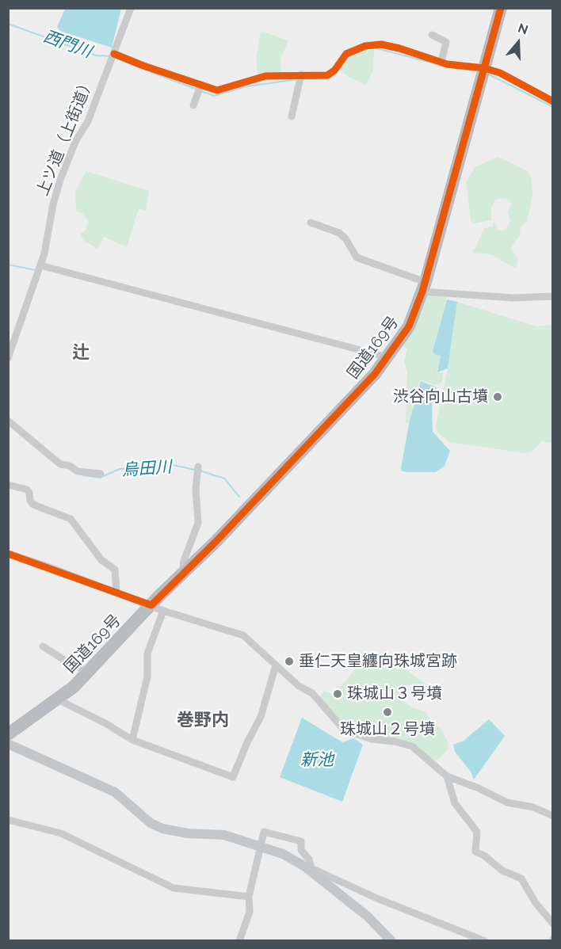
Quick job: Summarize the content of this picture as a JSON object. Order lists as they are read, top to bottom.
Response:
{
  "streets": {
    "highway": ["国道169号"],
    "street": ["上ツ道（上街道）"]
  },
  "districts": ["辻", "巻野内"],
  "water": ["西門川", "烏田川", "新池"],
  "places": [
    "渋谷向山古墳",
    "垂仁天皇纏向珠城宮跡",
    "珠城山３号墳",
    "珠城山２号墳"
  ],
  "north": "top"
}
